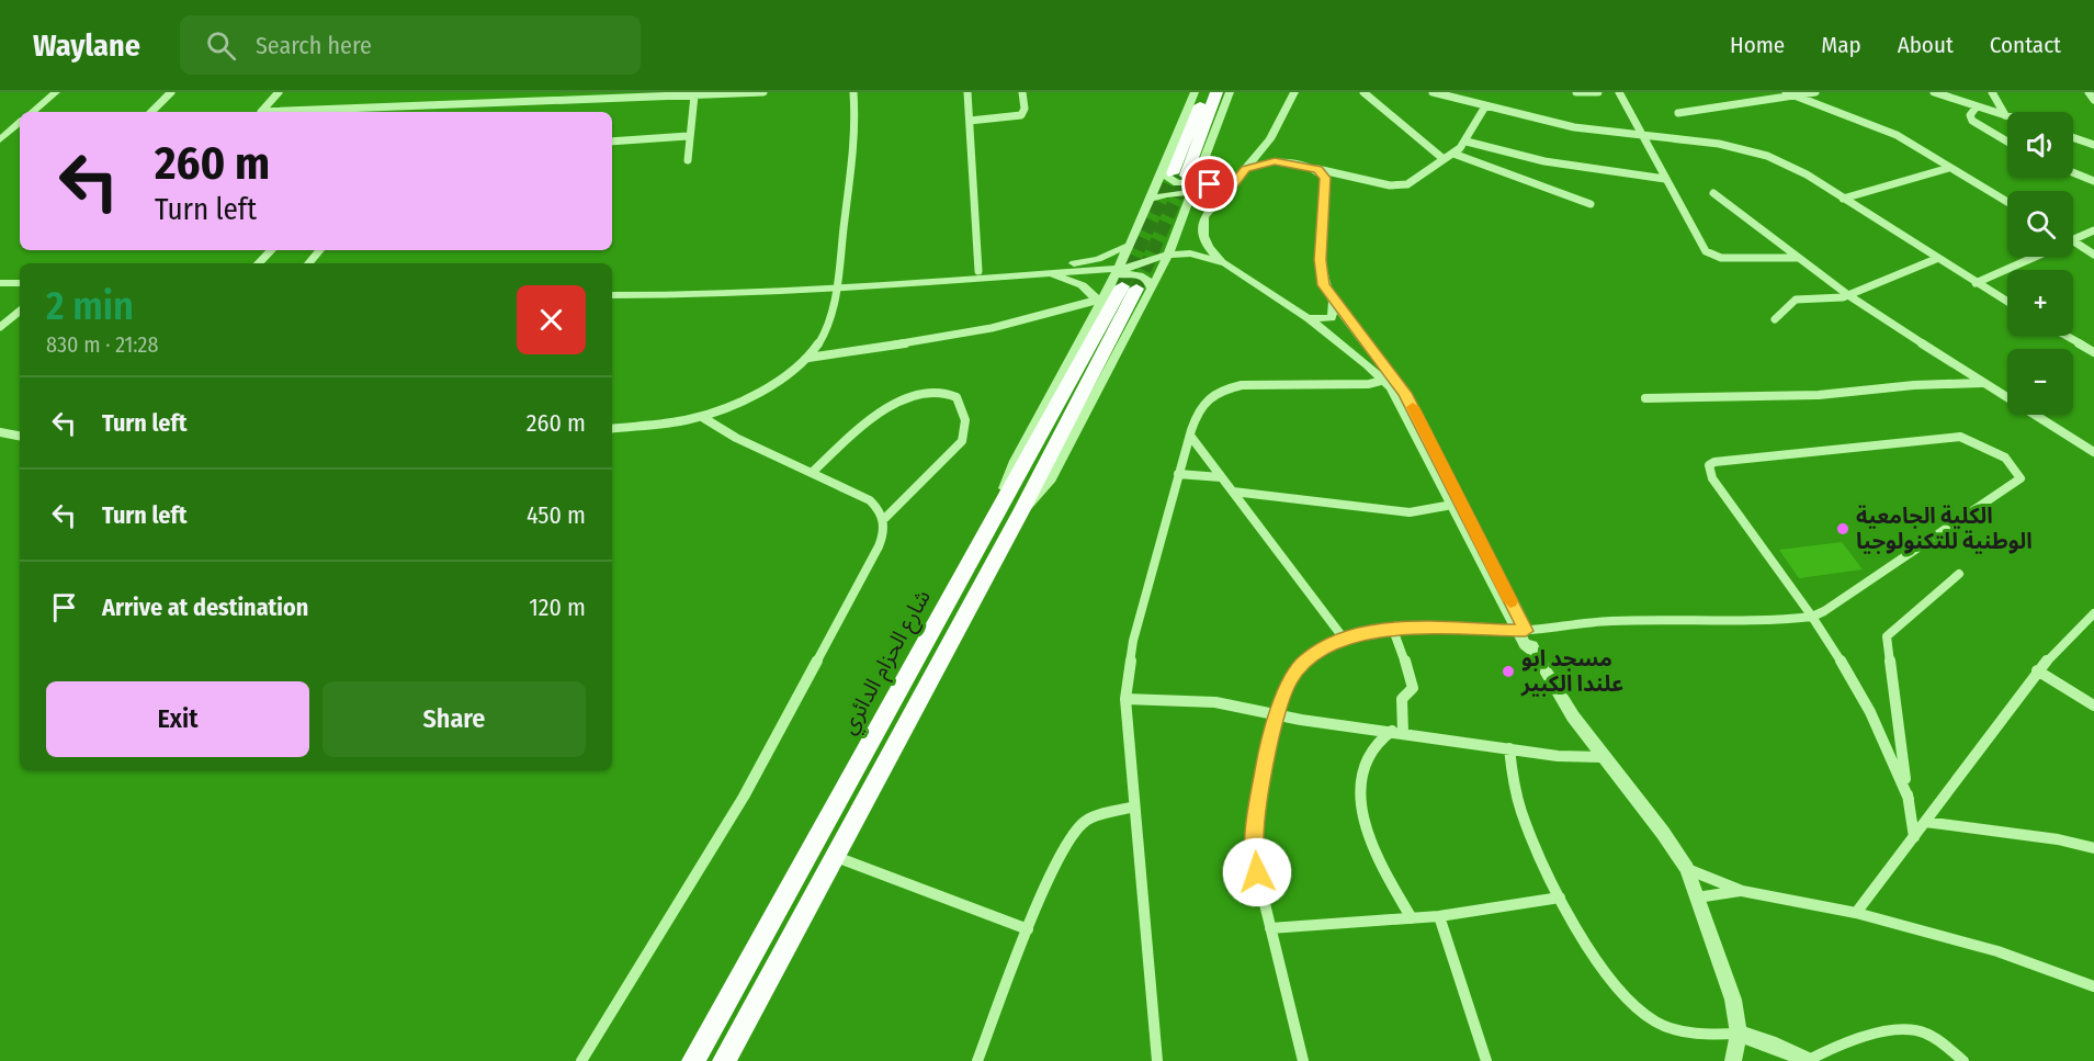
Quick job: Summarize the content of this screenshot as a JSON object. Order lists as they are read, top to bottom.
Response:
{
  "streets": {
    "highway": ["شارع الحزام الدائري"]
  },
  "places": ["الكلية الجامعية الوطنية للتكنولوجيا", "مسجد ابو علندا الكبير"],
  "page": {
    "header": "Waylane",
    "search": "Search here",
    "nav": [
      "Home",
      "Map",
      "About",
      "Contact"
    ],
    "map_buttons": ["+", "−"],
    "turn": ["260 m", "Turn left"],
    "heading": ["2 min", "830 m · 21:28"],
    "list": [
      {
        "name": "Turn left",
        "value": "260 m"
      },
      {
        "name": "Turn left",
        "value": "450 m"
      },
      {
        "name": "Arrive at destination",
        "value": "120 m"
      }
    ],
    "buttons": ["Exit", "Share"]
  }
}
